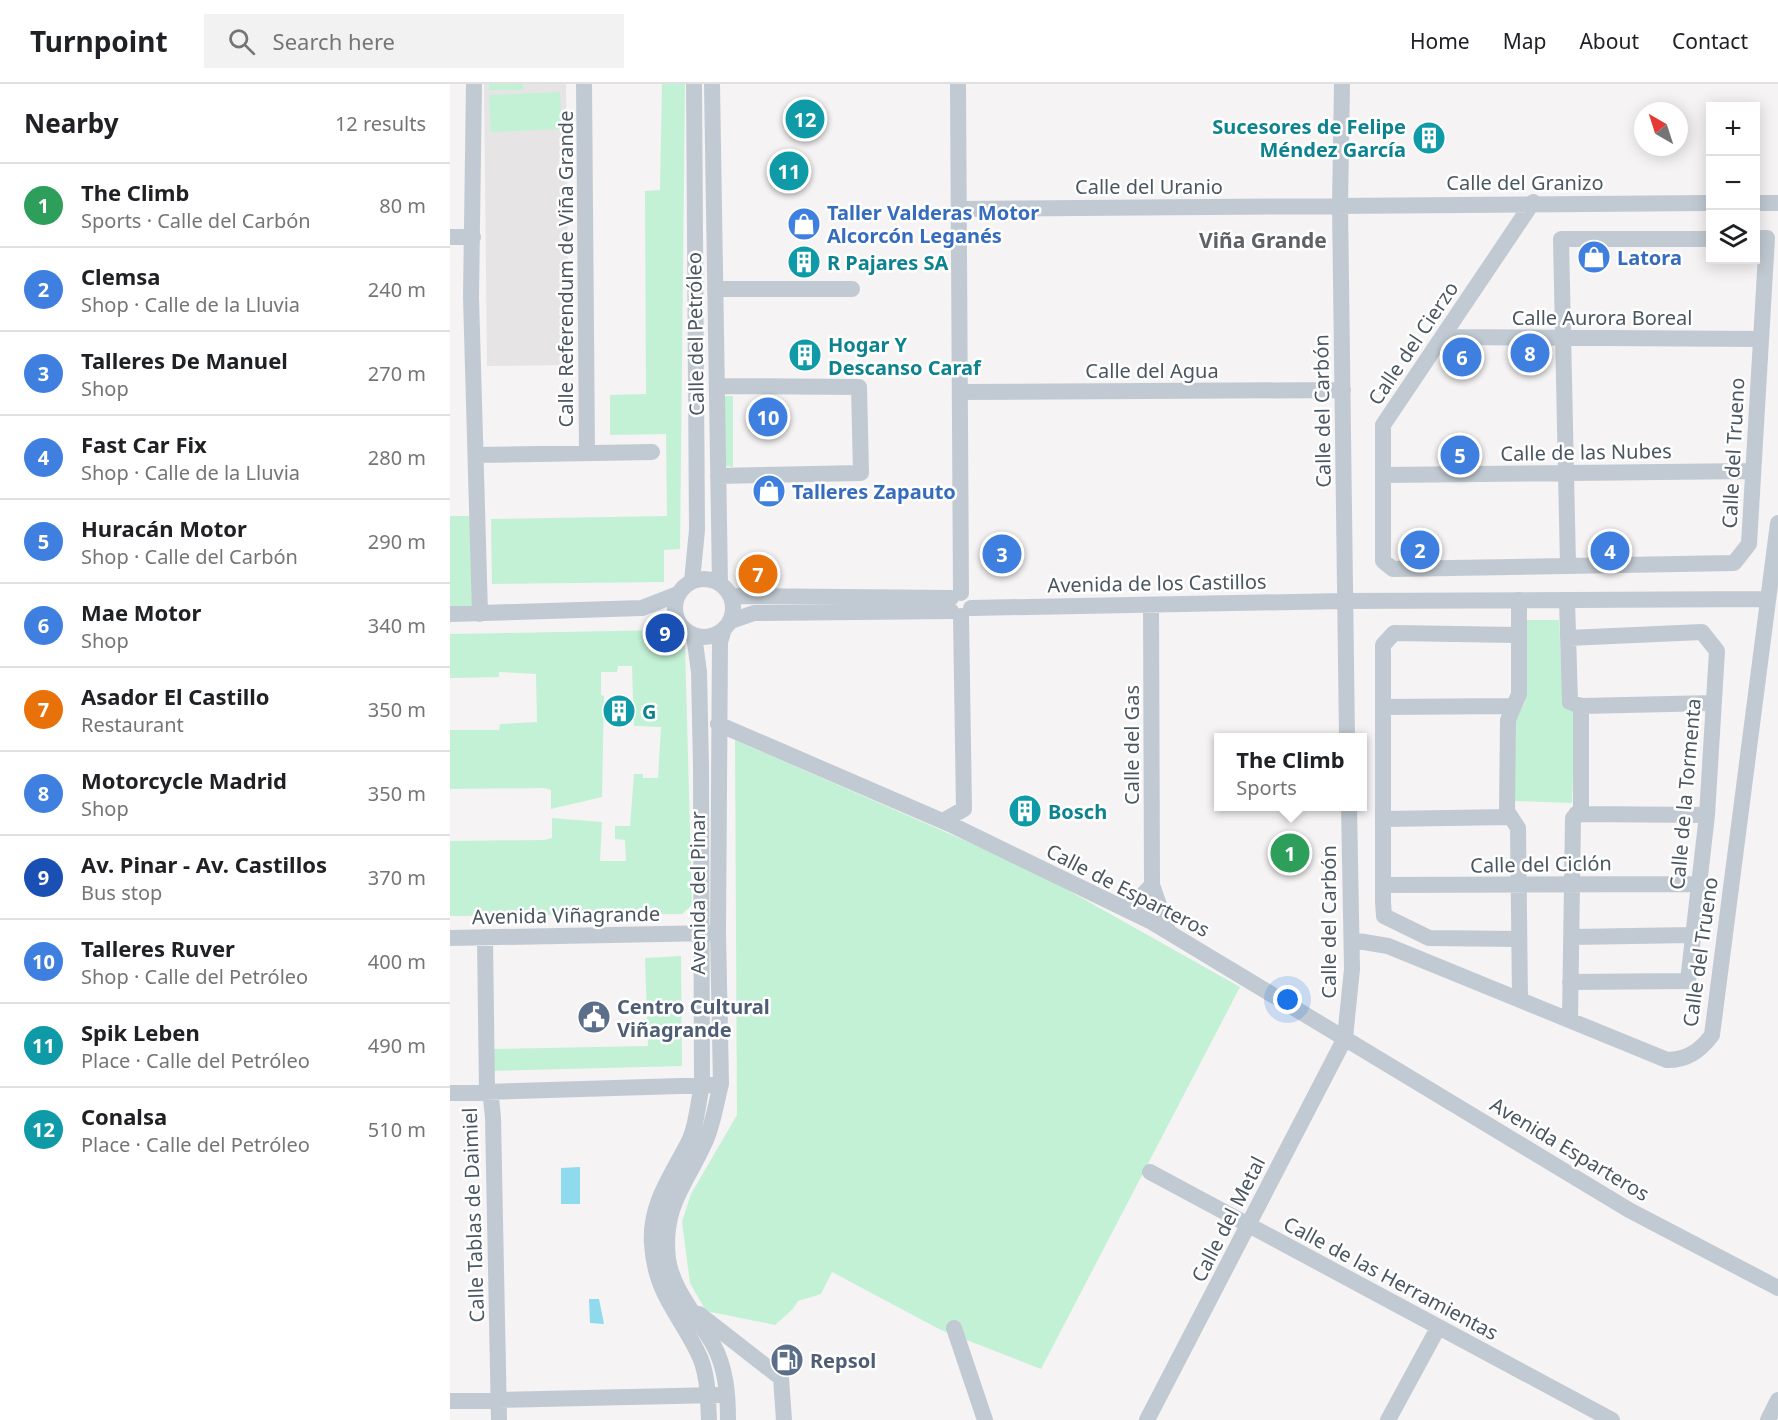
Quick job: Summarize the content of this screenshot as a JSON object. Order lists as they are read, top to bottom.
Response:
{
  "streets": {
    "street": [
      "Calle del Granizo",
      "Calle del Uranio",
      "Calle Referendum de Viña Grande",
      "Calle Aurora Boreal",
      "Calle del Petróleo",
      "Calle del Cierzo",
      "Calle del Agua",
      "Calle del Carbón",
      "Calle de las Nubes",
      "Calle del Trueno",
      "Avenida de los Castillos",
      "Calle del Gas",
      "Calle de la Tormenta",
      "Calle del Ciclón",
      "Calle de Esparteros",
      "Avenida del Pinar",
      "Avenida Viñagrande",
      "Avenida Esparteros",
      "Calle Tablas de Daimiel",
      "Calle del Metal",
      "Calle de las Herramientas"
    ]
  },
  "crossings": [
    ["Calle del Granizo", "Calle del Uranio"],
    ["Calle del Granizo", "Calle del Cierzo"],
    ["Calle del Granizo", "Calle del Carbón"],
    ["Calle del Uranio", "Calle del Carbón"],
    ["Calle Aurora Boreal", "Calle del Cierzo"],
    ["Calle Aurora Boreal", "Calle del Trueno"],
    ["Calle del Petróleo", "Avenida de los Castillos"],
    ["Calle del Petróleo", "Avenida del Pinar"],
    ["Calle del Cierzo", "Calle de las Nubes"],
    ["Calle del Cierzo", "Calle del Trueno"],
    ["Calle del Agua", "Calle del Carbón"],
    ["Calle del Carbón", "Calle del Trueno"],
    ["Calle del Carbón", "Avenida de los Castillos"],
    ["Calle del Carbón", "Calle de Esparteros"],
    ["Calle del Carbón", "Avenida Esparteros"],
    ["Calle del Carbón", "Calle del Metal"],
    ["Calle de las Nubes", "Calle del Trueno"],
    ["Calle del Trueno", "Avenida de los Castillos"],
    ["Avenida de los Castillos", "Calle del Gas"],
    ["Avenida de los Castillos", "Avenida del Pinar"],
    ["Calle del Gas", "Calle de Esparteros"],
    ["Calle de la Tormenta", "Calle del Ciclón"],
    ["Calle de Esparteros", "Avenida del Pinar"],
    ["Calle de Esparteros", "Avenida Esparteros"],
    ["Calle de Esparteros", "Calle del Metal"],
    ["Avenida del Pinar", "Avenida Viñagrande"],
    ["Avenida Viñagrande", "Calle Tablas de Daimiel"],
    ["Avenida Esparteros", "Calle del Metal"],
    ["Calle del Metal", "Calle de las Herramientas"]
  ],
  "districts": ["Viña Grande"],
  "places": {
    "building": [
      "Sucesores de Felipe Méndez García",
      "R Pajares SA",
      "Hogar Y Descanso Caraf",
      "G",
      "Bosch"
    ],
    "shop": ["Taller Valderas Motor Alcorcón Leganés", "Latora", "Talleres Zapauto"],
    "public building": ["Centro Cultural Viñagrande"],
    "fuel station": ["Repsol"]
  },
  "north": "top left",
  "page": {
    "header": "Turnpoint",
    "search": "Search here",
    "nav": [
      "Home",
      "Map",
      "About",
      "Contact"
    ],
    "heading": ["Nearby", "12 results"],
    "pins": [
      "12",
      "11",
      "8",
      "6",
      "10",
      "5",
      "2",
      "4",
      "3",
      "7",
      "9",
      "1"
    ],
    "map_buttons": ["+", "−"],
    "list": [
      {
        "mark": "1",
        "name": "The Climb",
        "note": "Sports · Calle del Carbón",
        "value": "80 m"
      },
      {
        "mark": "2",
        "name": "Clemsa",
        "note": "Shop · Calle de la Lluvia",
        "value": "240 m"
      },
      {
        "mark": "3",
        "name": "Talleres De Manuel",
        "note": "Shop",
        "value": "270 m"
      },
      {
        "mark": "4",
        "name": "Fast Car Fix",
        "note": "Shop · Calle de la Lluvia",
        "value": "280 m"
      },
      {
        "mark": "5",
        "name": "Huracán Motor",
        "note": "Shop · Calle del Carbón",
        "value": "290 m"
      },
      {
        "mark": "6",
        "name": "Mae Motor",
        "note": "Shop",
        "value": "340 m"
      },
      {
        "mark": "7",
        "name": "Asador El Castillo",
        "note": "Restaurant",
        "value": "350 m"
      },
      {
        "mark": "8",
        "name": "Motorcycle Madrid",
        "note": "Shop",
        "value": "350 m"
      },
      {
        "mark": "9",
        "name": "Av. Pinar - Av. Castillos",
        "note": "Bus stop",
        "value": "370 m"
      },
      {
        "mark": "10",
        "name": "Talleres Ruver",
        "note": "Shop · Calle del Petróleo",
        "value": "400 m"
      },
      {
        "mark": "11",
        "name": "Spik Leben",
        "note": "Place · Calle del Petróleo",
        "value": "490 m"
      },
      {
        "mark": "12",
        "name": "Conalsa",
        "note": "Place · Calle del Petróleo",
        "value": "510 m"
      }
    ],
    "popup": ["The Climb", "Sports"]
  }
}
